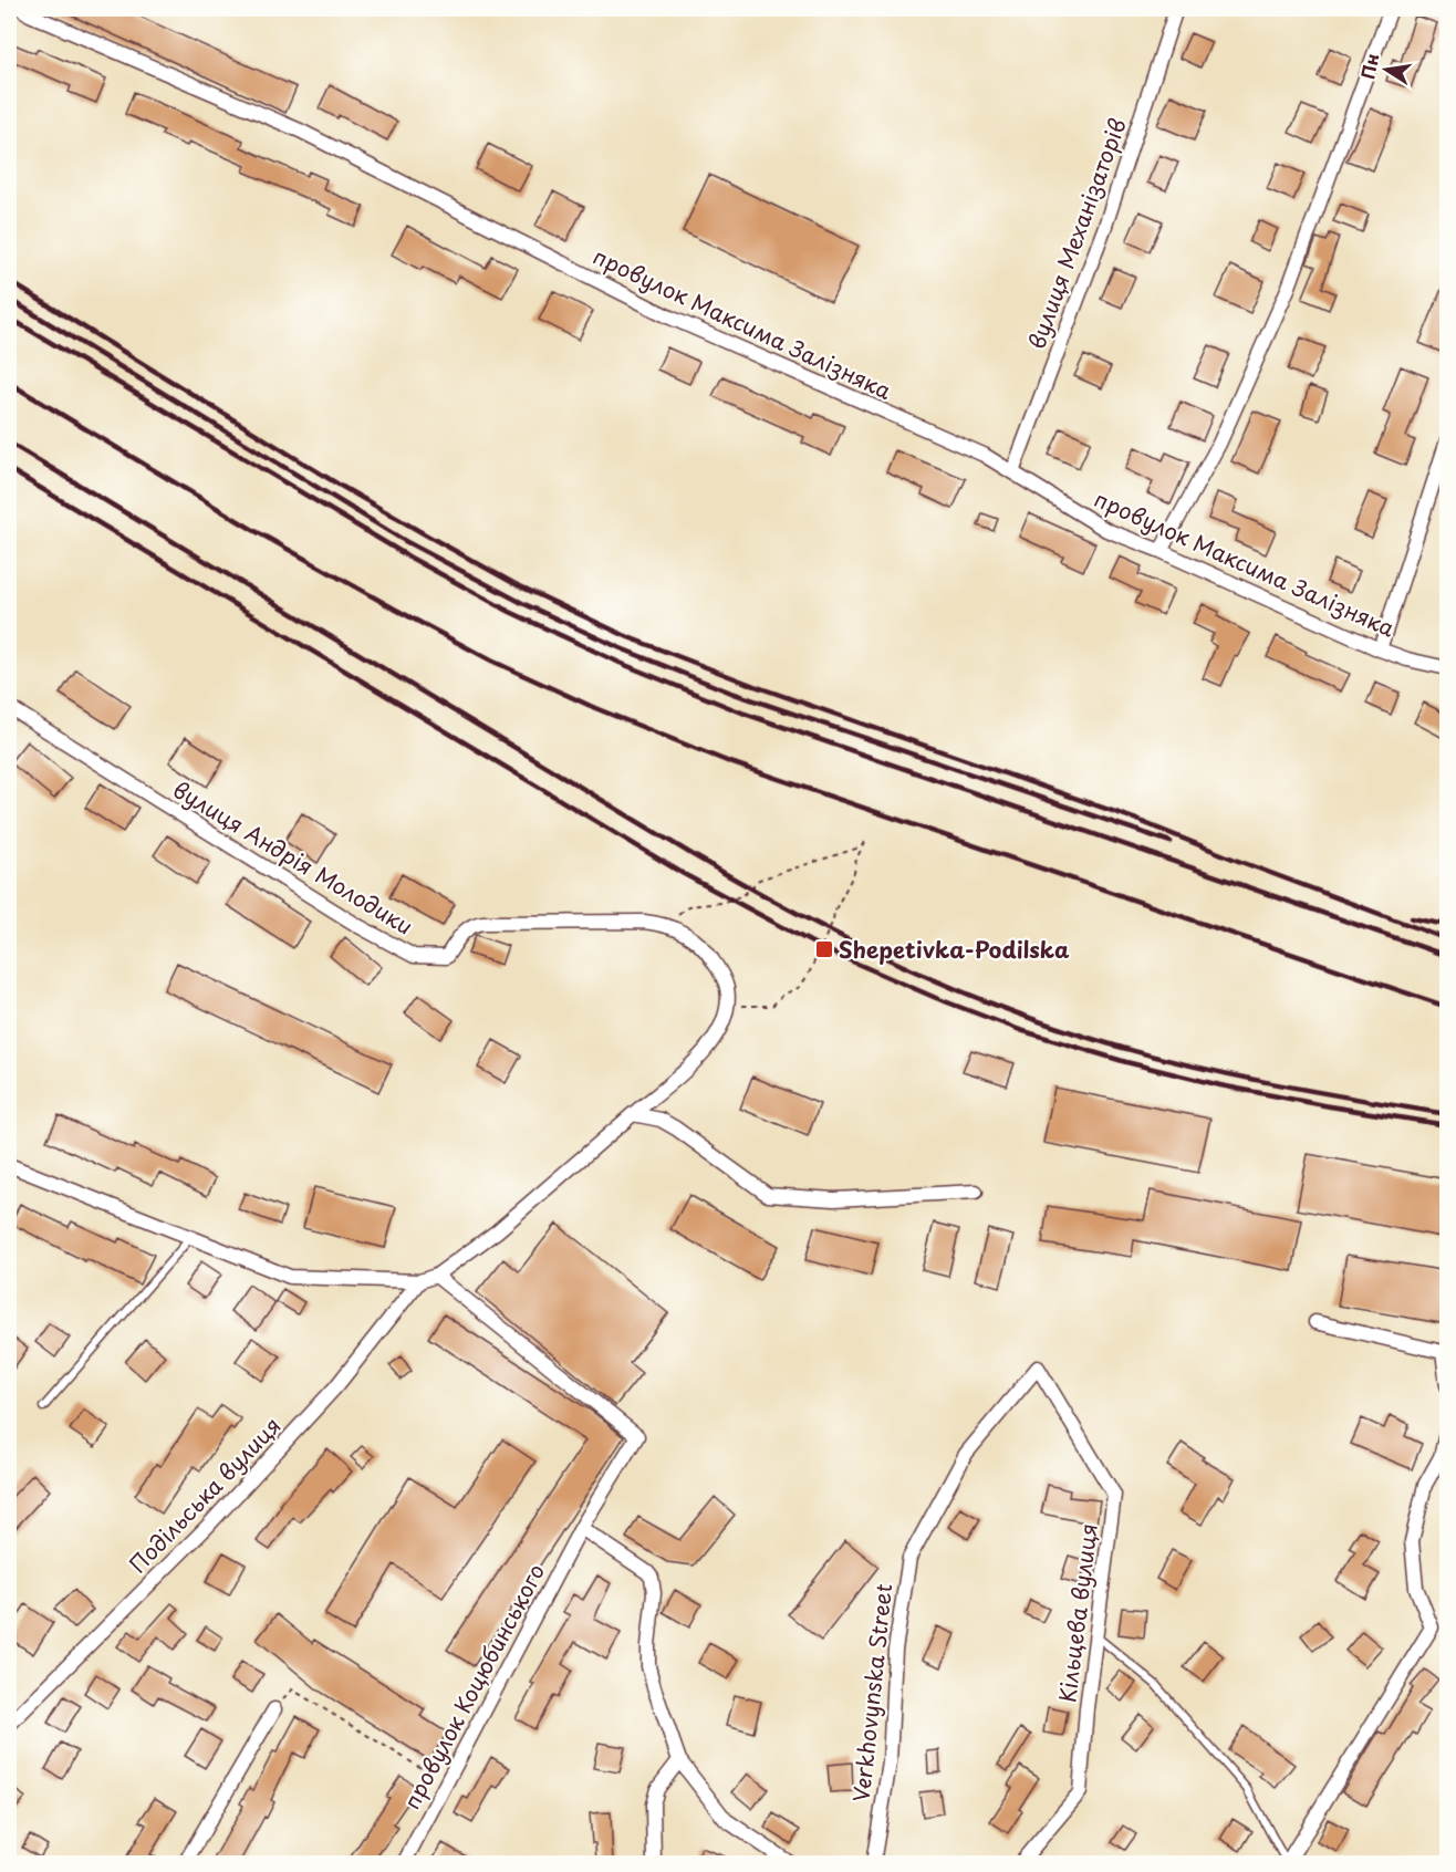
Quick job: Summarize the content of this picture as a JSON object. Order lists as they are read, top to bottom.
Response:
{
  "streets": {
    "street": [
      "вулиця Механізаторів",
      "провулок Максима Залізняка",
      "вулиця Андрія Молодики",
      "Подільська вулиця",
      "Кільцева вулиця",
      "провулок Коцюбинського",
      "Verkhovynska Street"
    ]
  },
  "crossings": [
    ["вулиця Механізаторів", "провулок Максима Залізняка"],
    ["Кільцева вулиця", "Verkhovynska Street"]
  ],
  "places": {
    "transit": ["Shepetivka-Podilska"]
  },
  "north": "left"
}
